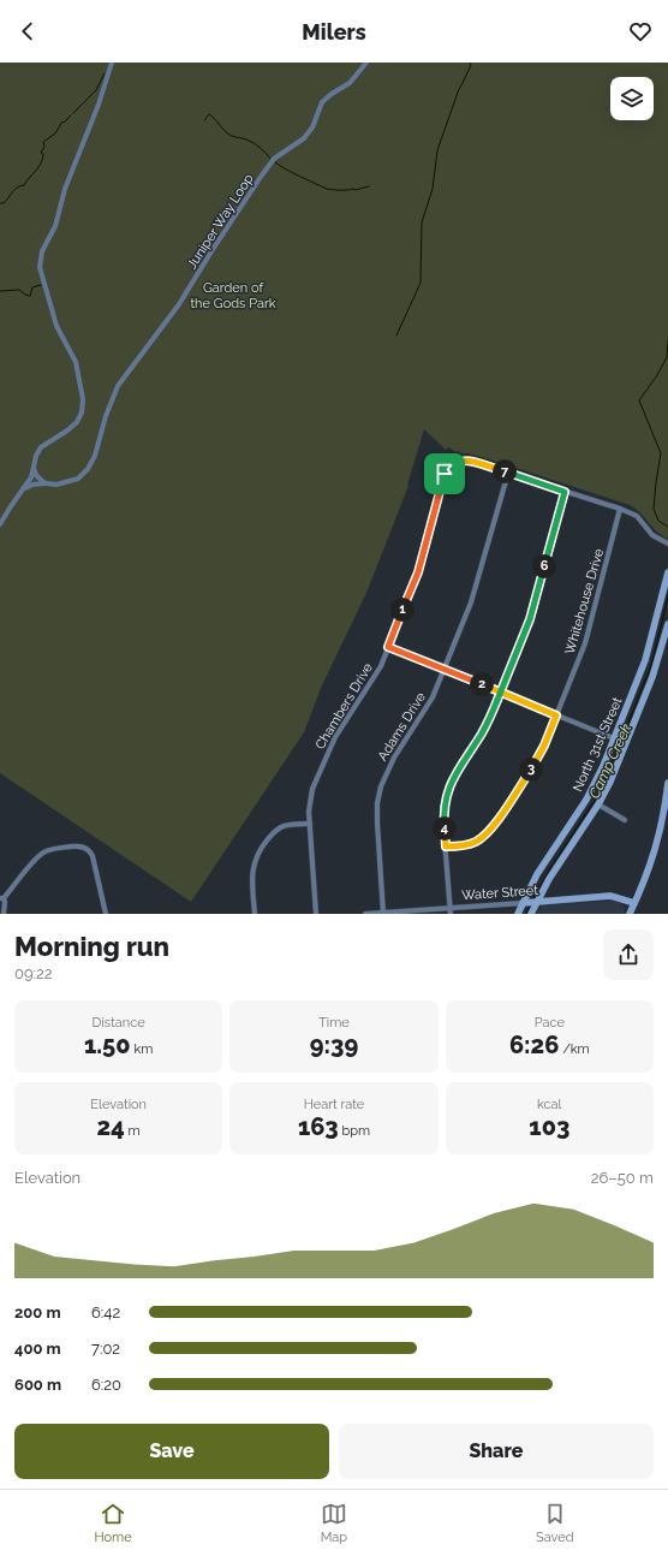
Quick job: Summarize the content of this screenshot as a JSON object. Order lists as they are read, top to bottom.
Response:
{
  "streets": {
    "street": [
      "Juniper Way Loop",
      "Whitehouse Drive",
      "Chambers Drive",
      "Adams Drive",
      "North 31st Street",
      "Water Street"
    ]
  },
  "crossings": [
    ["Adams Drive", "Water Street"],
    ["North 31st Street", "Water Street"]
  ],
  "water": ["Camp Creek"],
  "parks": ["Garden of the Gods Park"],
  "page": {
    "header": "Milers",
    "pins": [
      "7",
      "6",
      "1",
      "2",
      "3",
      "4"
    ],
    "heading": ["Morning run", "09:22"],
    "stats": [
      ["Distance", "1.50 km"],
      ["Time", "9:39"],
      ["Pace", "6:26 /km"],
      ["Elevation", "24 m"],
      ["Heart rate", "163 bpm"],
      ["kcal", "103"]
    ],
    "chart": ["Elevation", "26–50 m"],
    "list": [
      {
        "name": "200 m",
        "note": "6:42"
      },
      {
        "name": "400 m",
        "note": "7:02"
      },
      {
        "name": "600 m",
        "note": "6:20"
      }
    ],
    "buttons": ["Save", "Share"],
    "tabs": ["Home", "Map", "Saved"]
  }
}
